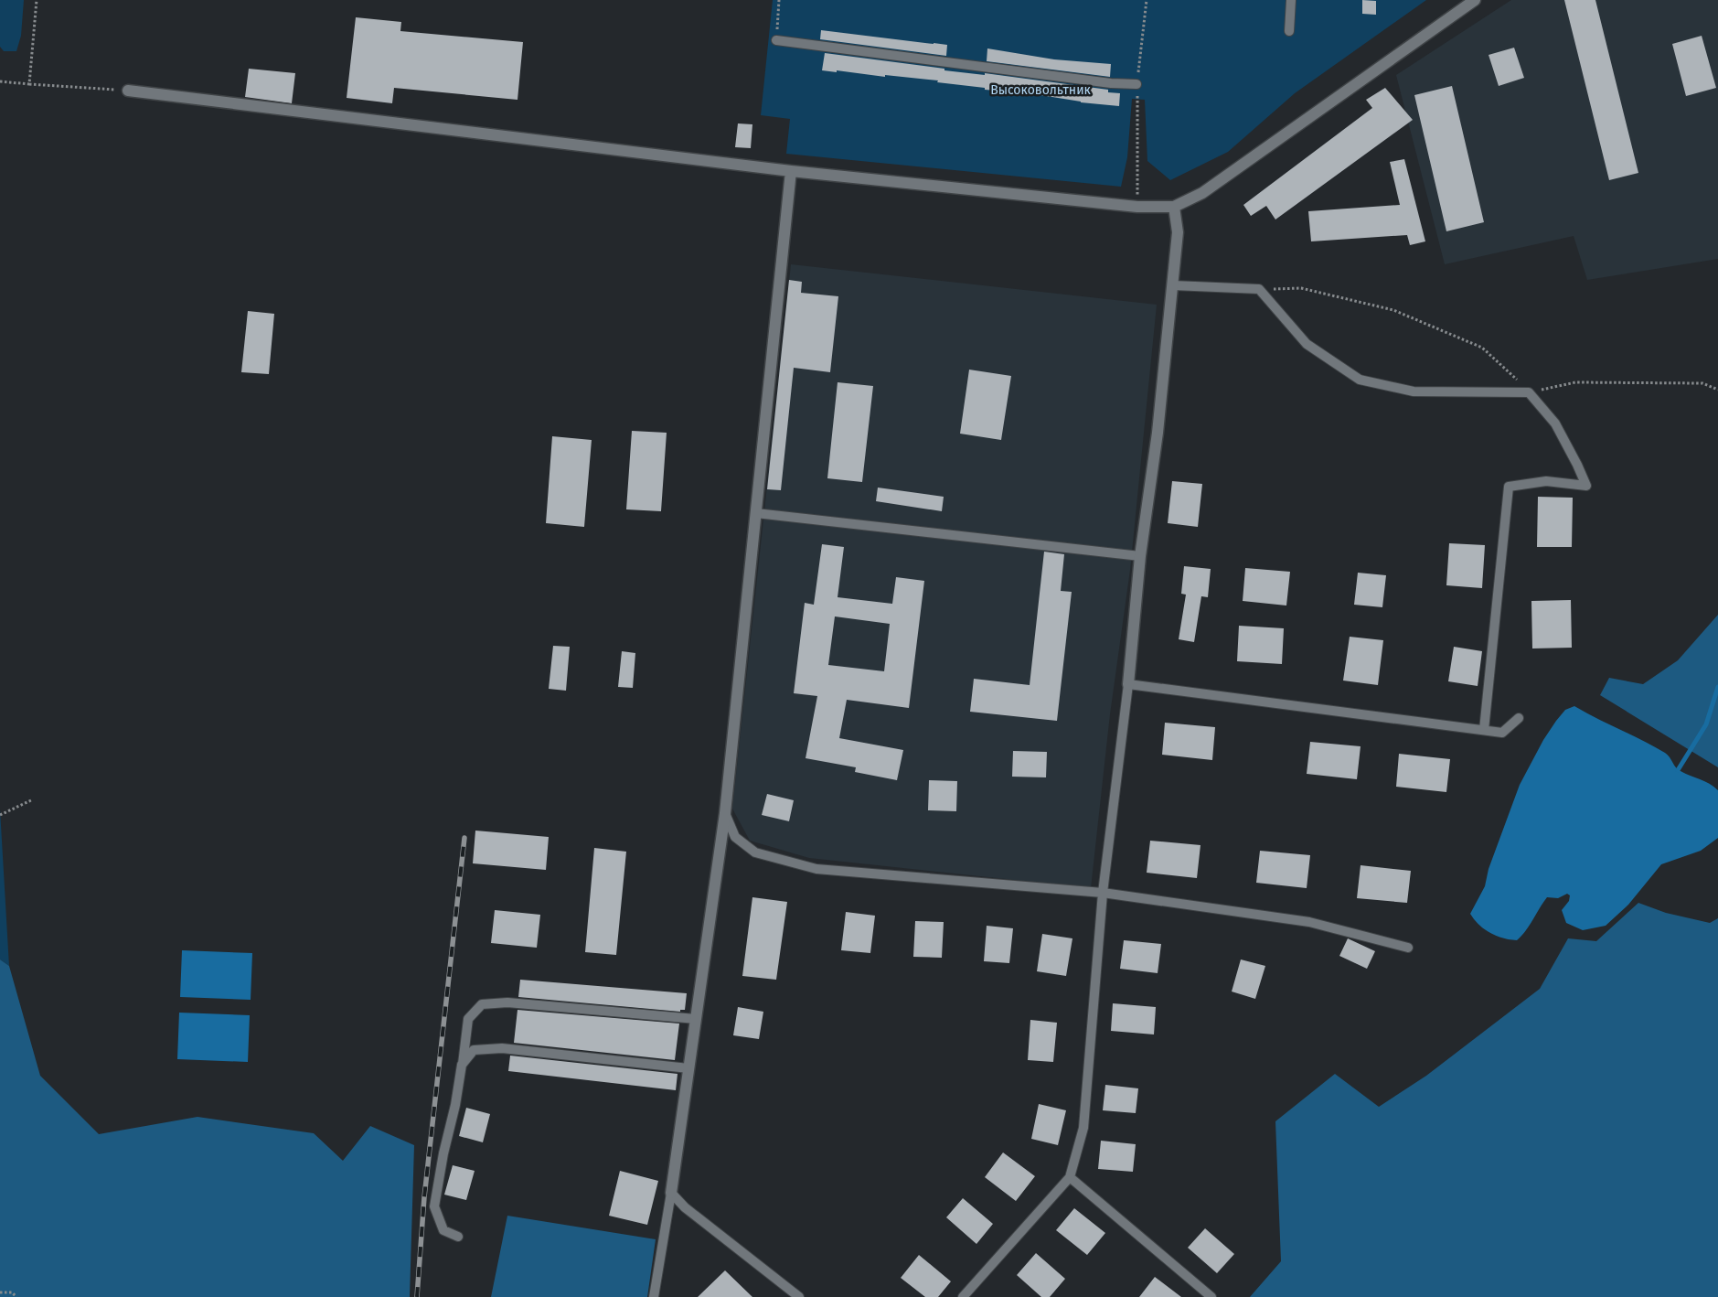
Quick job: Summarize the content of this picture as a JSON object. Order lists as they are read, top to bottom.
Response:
{
  "parks": ["Высоковольтник"]
}
